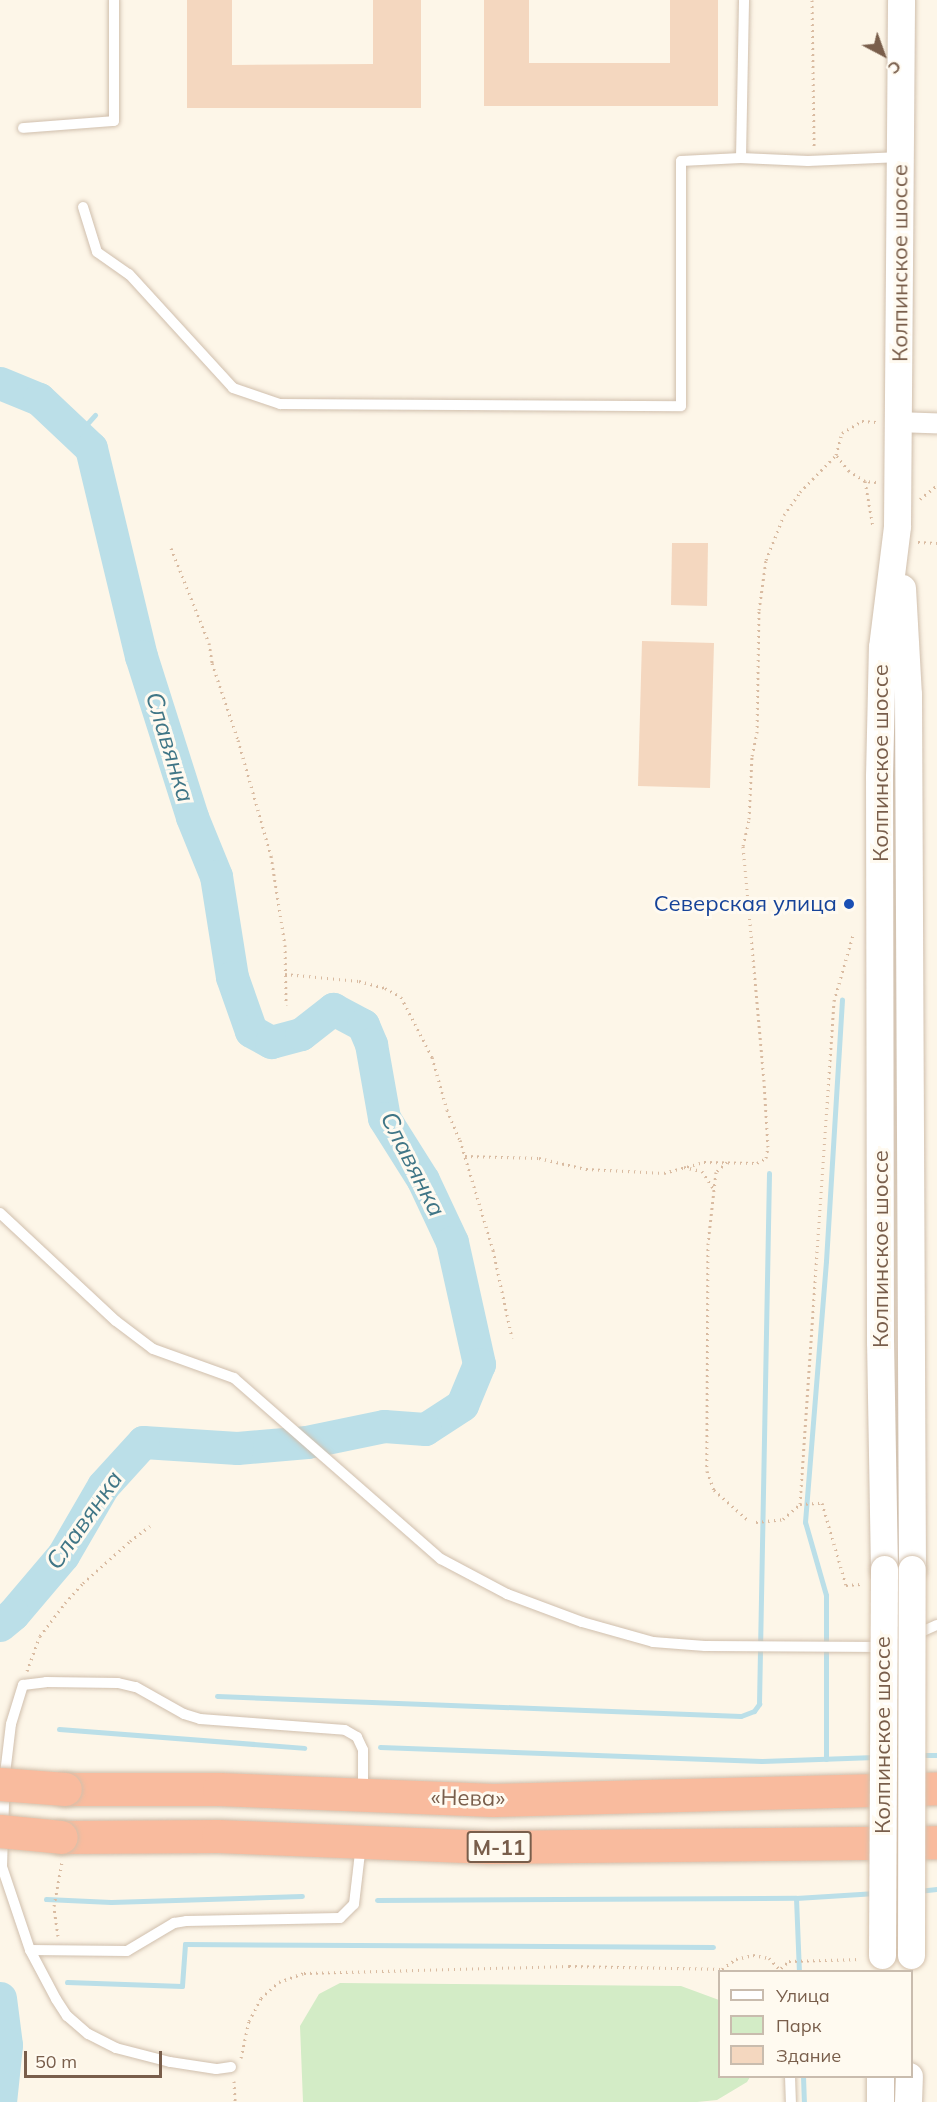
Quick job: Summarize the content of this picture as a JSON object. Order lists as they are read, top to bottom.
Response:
{
  "streets": {
    "highway": ["«Нева»", "М-11"],
    "main road": ["Колпинское шоссе"]
  },
  "water": ["Славянка"],
  "places": ["Северская улица"],
  "legend": ["Улица", "Парк", "Здание"],
  "scale_bar": "50 m",
  "north": "bottom right"
}
